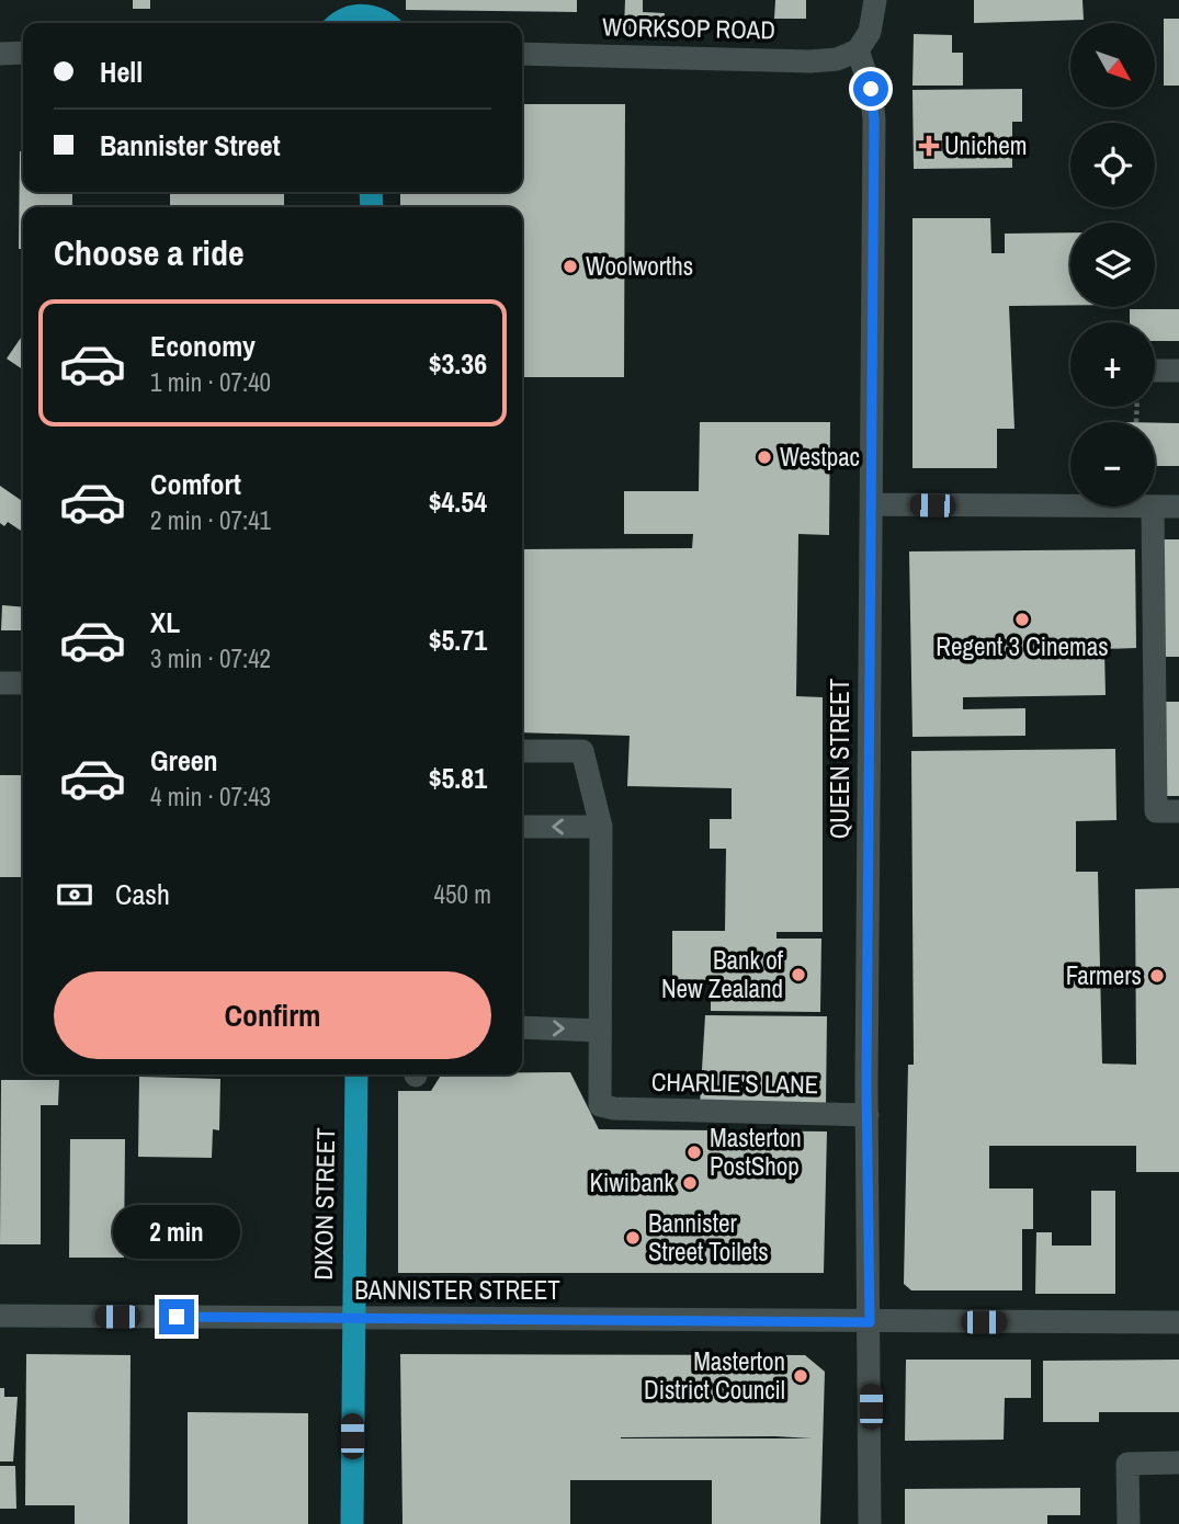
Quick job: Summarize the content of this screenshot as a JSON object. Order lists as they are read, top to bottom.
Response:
{
  "streets": {
    "main road": ["DIXON STREET"],
    "street": [
      "WORKSOP ROAD",
      "QUEEN STREET",
      "CHARLIE'S LANE",
      "BANNISTER STREET"
    ]
  },
  "crossings": [
    ["WORKSOP ROAD", "QUEEN STREET"],
    ["QUEEN STREET", "CHARLIE'S LANE"],
    ["QUEEN STREET", "BANNISTER STREET"],
    ["DIXON STREET", "BANNISTER STREET"]
  ],
  "places": {
    "health": ["Unichem"],
    "other": [
      "Woolworths",
      "Westpac",
      "Regent 3 Cinemas",
      "Bank of New Zealand",
      "Farmers",
      "Masterton PostShop",
      "Kiwibank",
      "Bannister Street Toilets",
      "Masterton District Council"
    ]
  },
  "north": "bottom right",
  "page": {
    "map_buttons": ["+", "−"],
    "banner": ["Hell", "Bannister Street"],
    "heading": "Choose a ride",
    "list": [
      {
        "name": "Economy",
        "note": "1 min · 07:40",
        "value": "$3.36"
      },
      {
        "name": "Comfort",
        "note": "2 min · 07:41",
        "value": "$4.54"
      },
      {
        "name": "XL",
        "note": "3 min · 07:42",
        "value": "$5.71"
      },
      {
        "name": "Green",
        "note": "4 min · 07:43",
        "value": "$5.81"
      }
    ],
    "pay": ["Cash", "450 m"],
    "buttons": "Confirm",
    "bubble": "2 min"
  }
}
